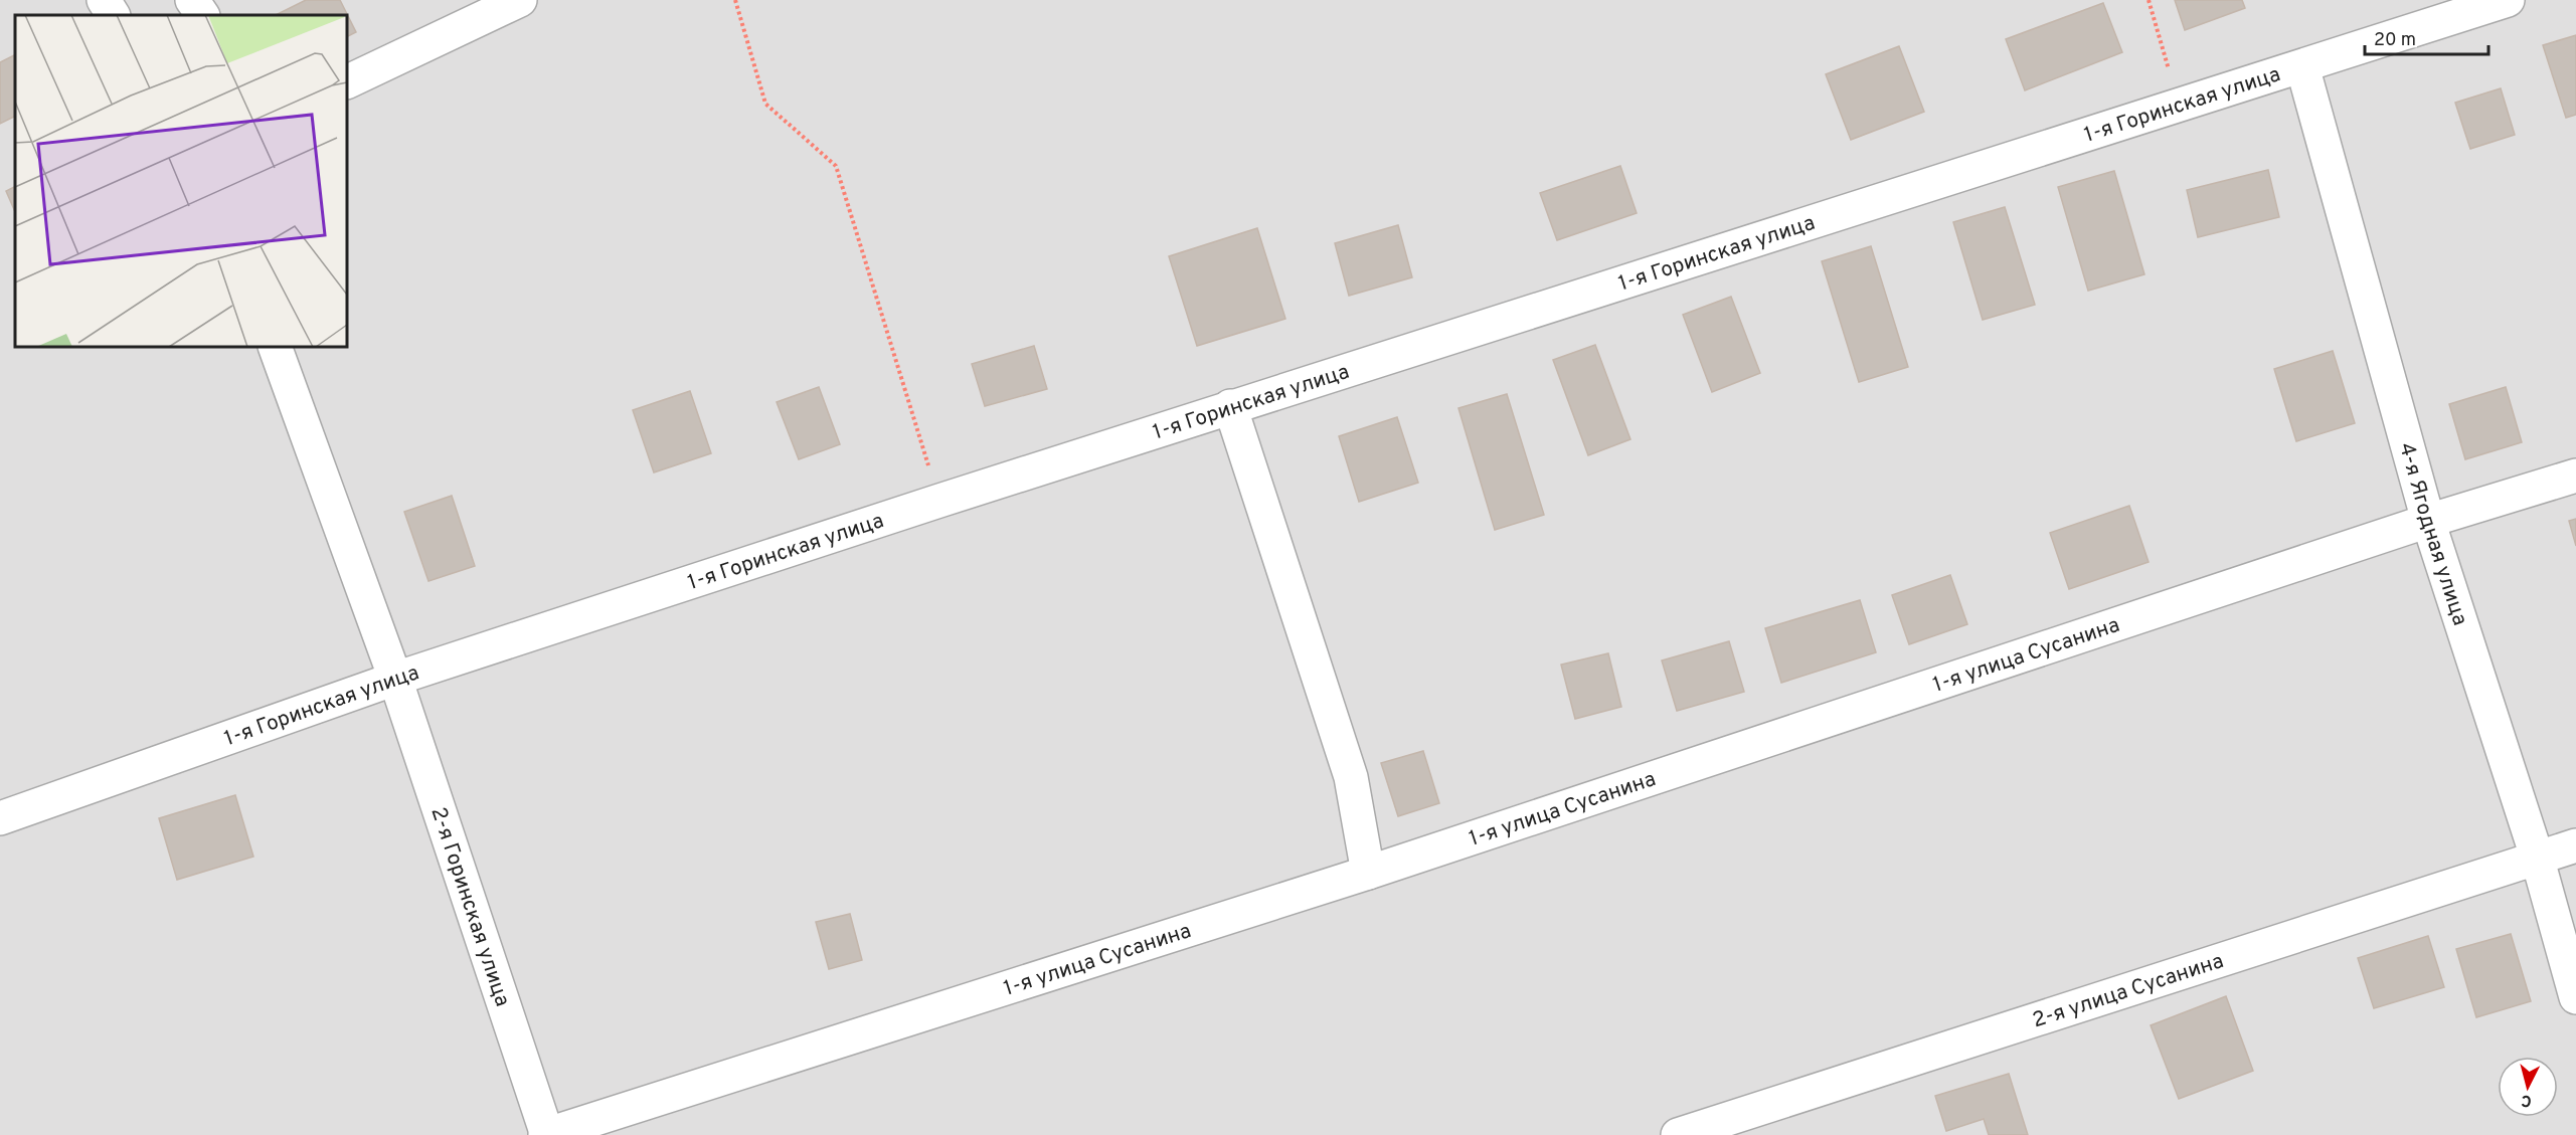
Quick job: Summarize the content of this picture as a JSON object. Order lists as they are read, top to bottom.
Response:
{
  "streets": {
    "street": [
      "1-я Горинская улица",
      "4-я Ягодная улица",
      "1-я улица Сусанина",
      "2-я Горинская улица",
      "2-я улица Сусанина"
    ]
  },
  "crossings": [
    ["1-я Горинская улица", "4-я Ягодная улица"],
    ["1-я Горинская улица", "2-я Горинская улица"],
    ["4-я Ягодная улица", "1-я улица Сусанина"],
    ["4-я Ягодная улица", "2-я улица Сусанина"],
    ["1-я улица Сусанина", "2-я Горинская улица"]
  ],
  "scale_bar": "20 m",
  "north": "bottom"
}
